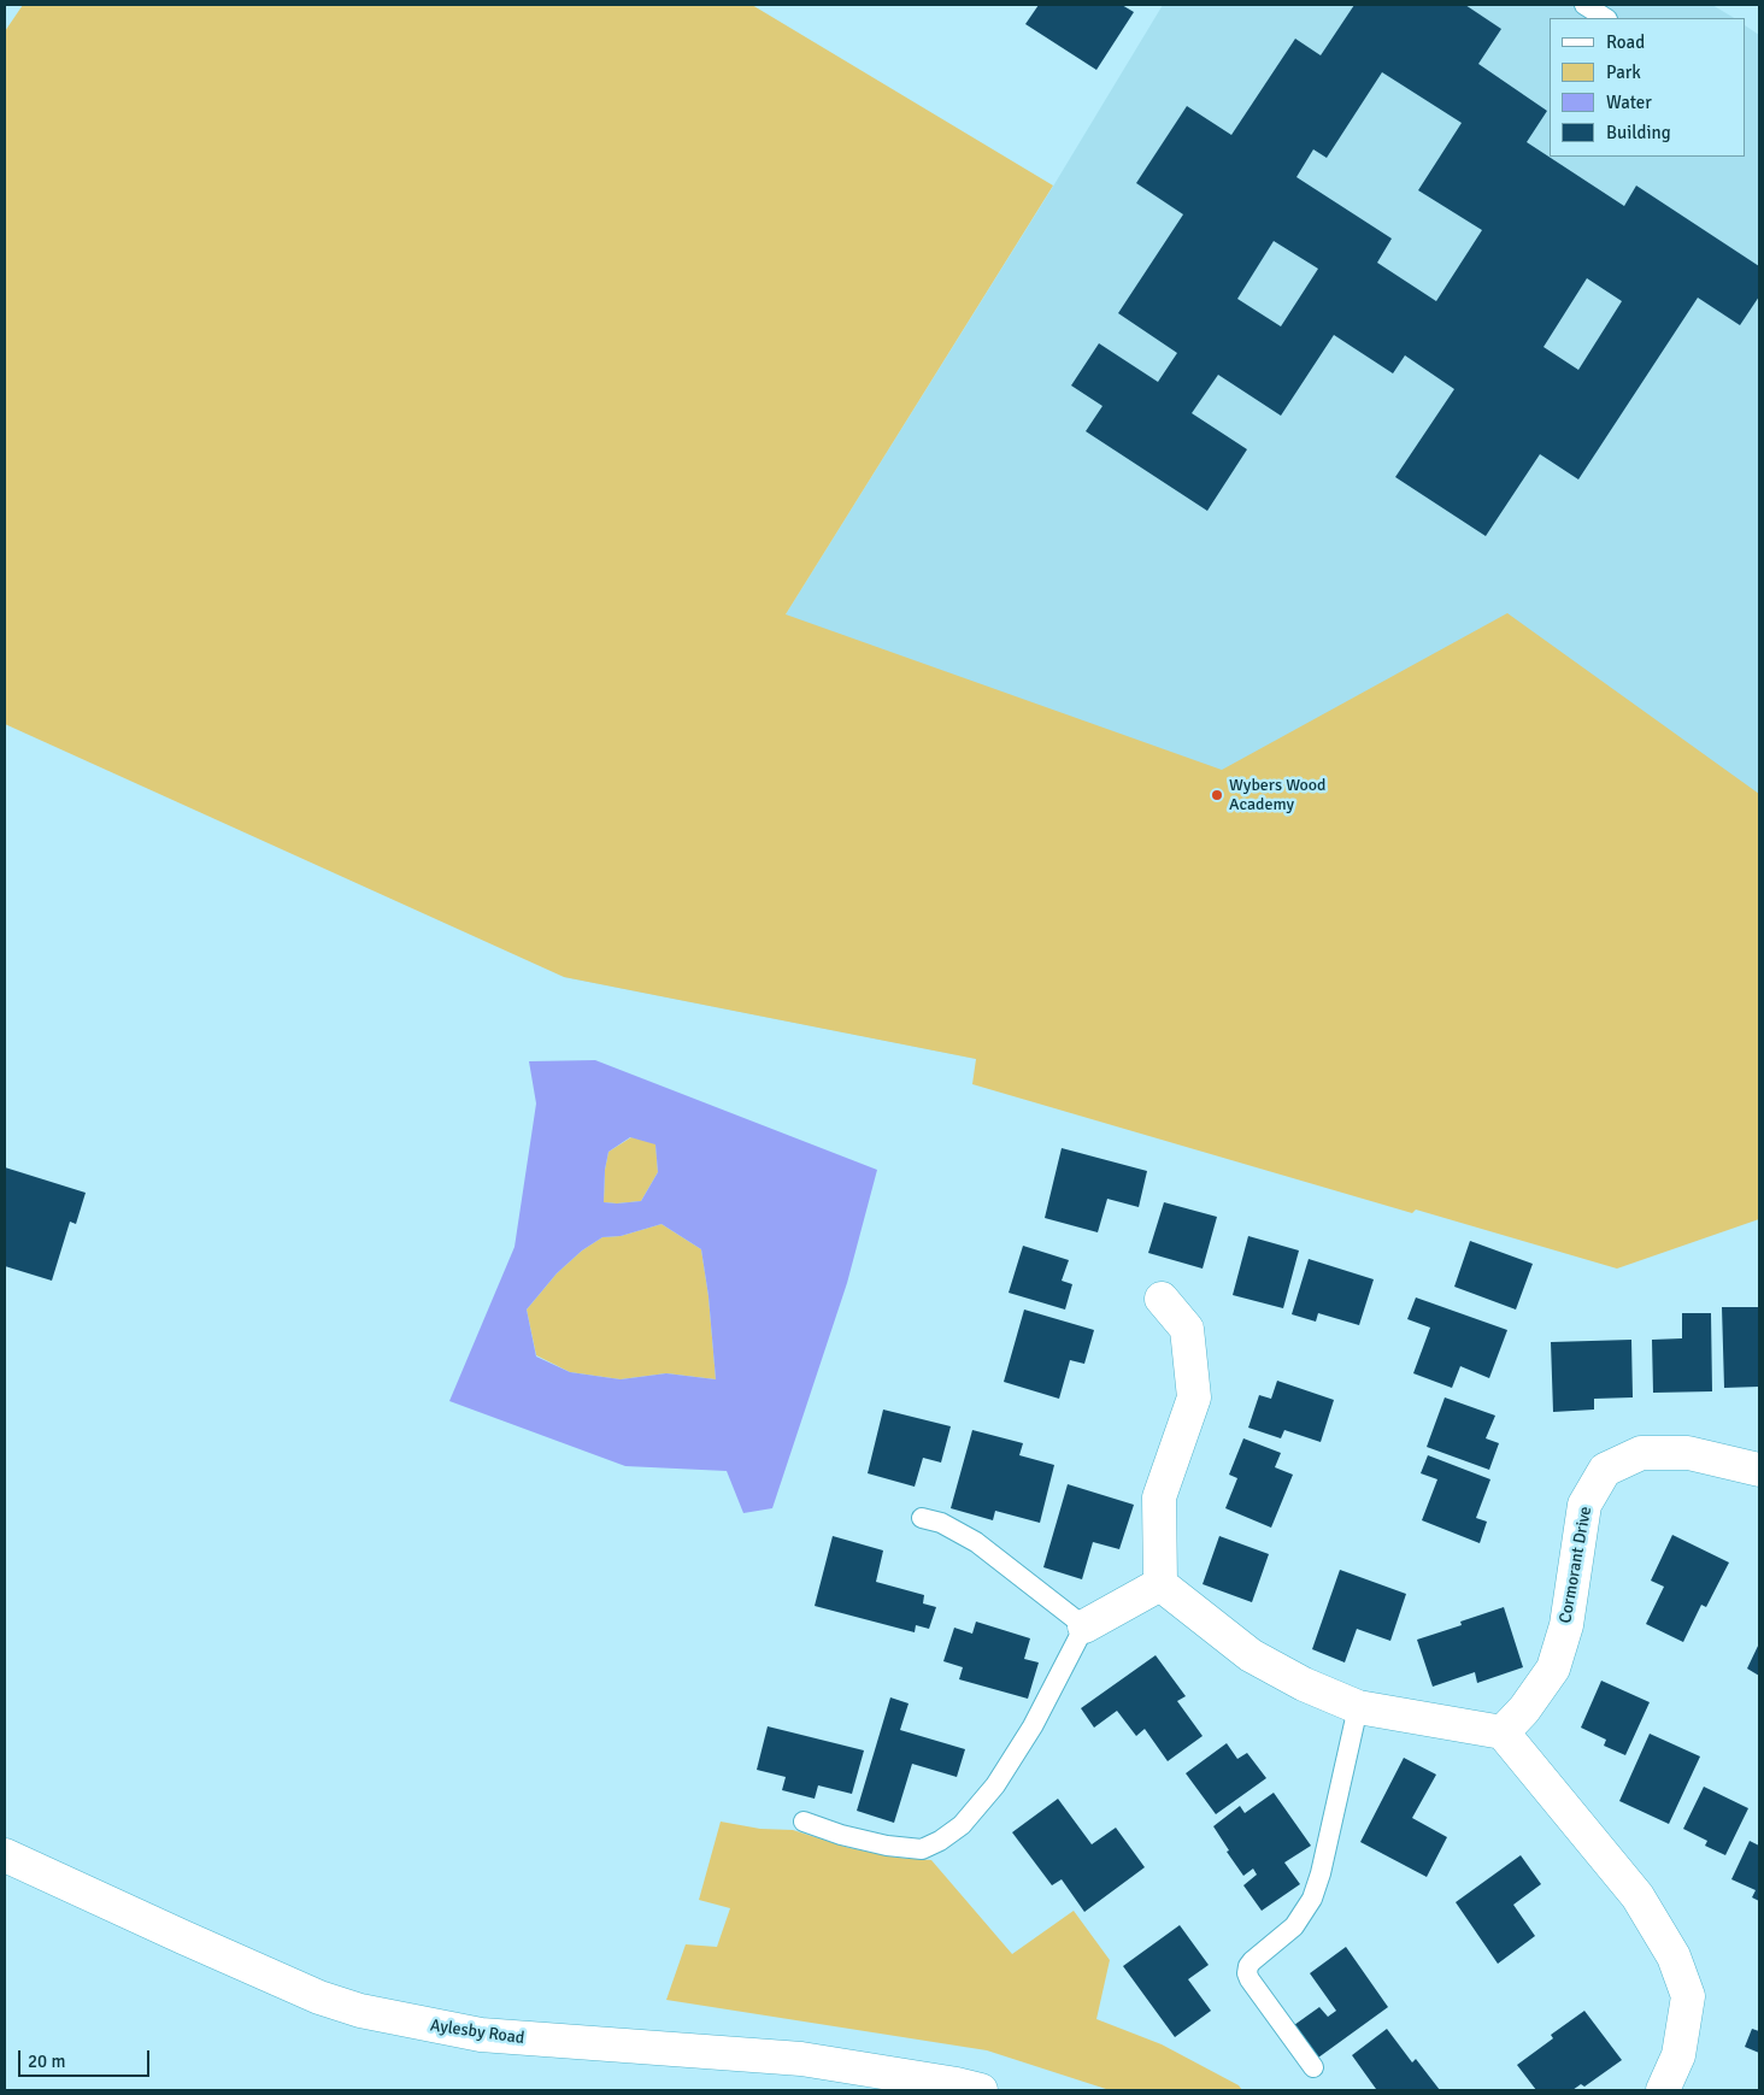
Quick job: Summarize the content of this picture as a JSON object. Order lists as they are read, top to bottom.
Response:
{
  "streets": {
    "street": ["Cormorant Drive", "Aylesby Road"]
  },
  "places": ["Wybers Wood Academy"],
  "legend": [
    "Road",
    "Park",
    "Water",
    "Building"
  ],
  "scale_bar": "20 m"
}
